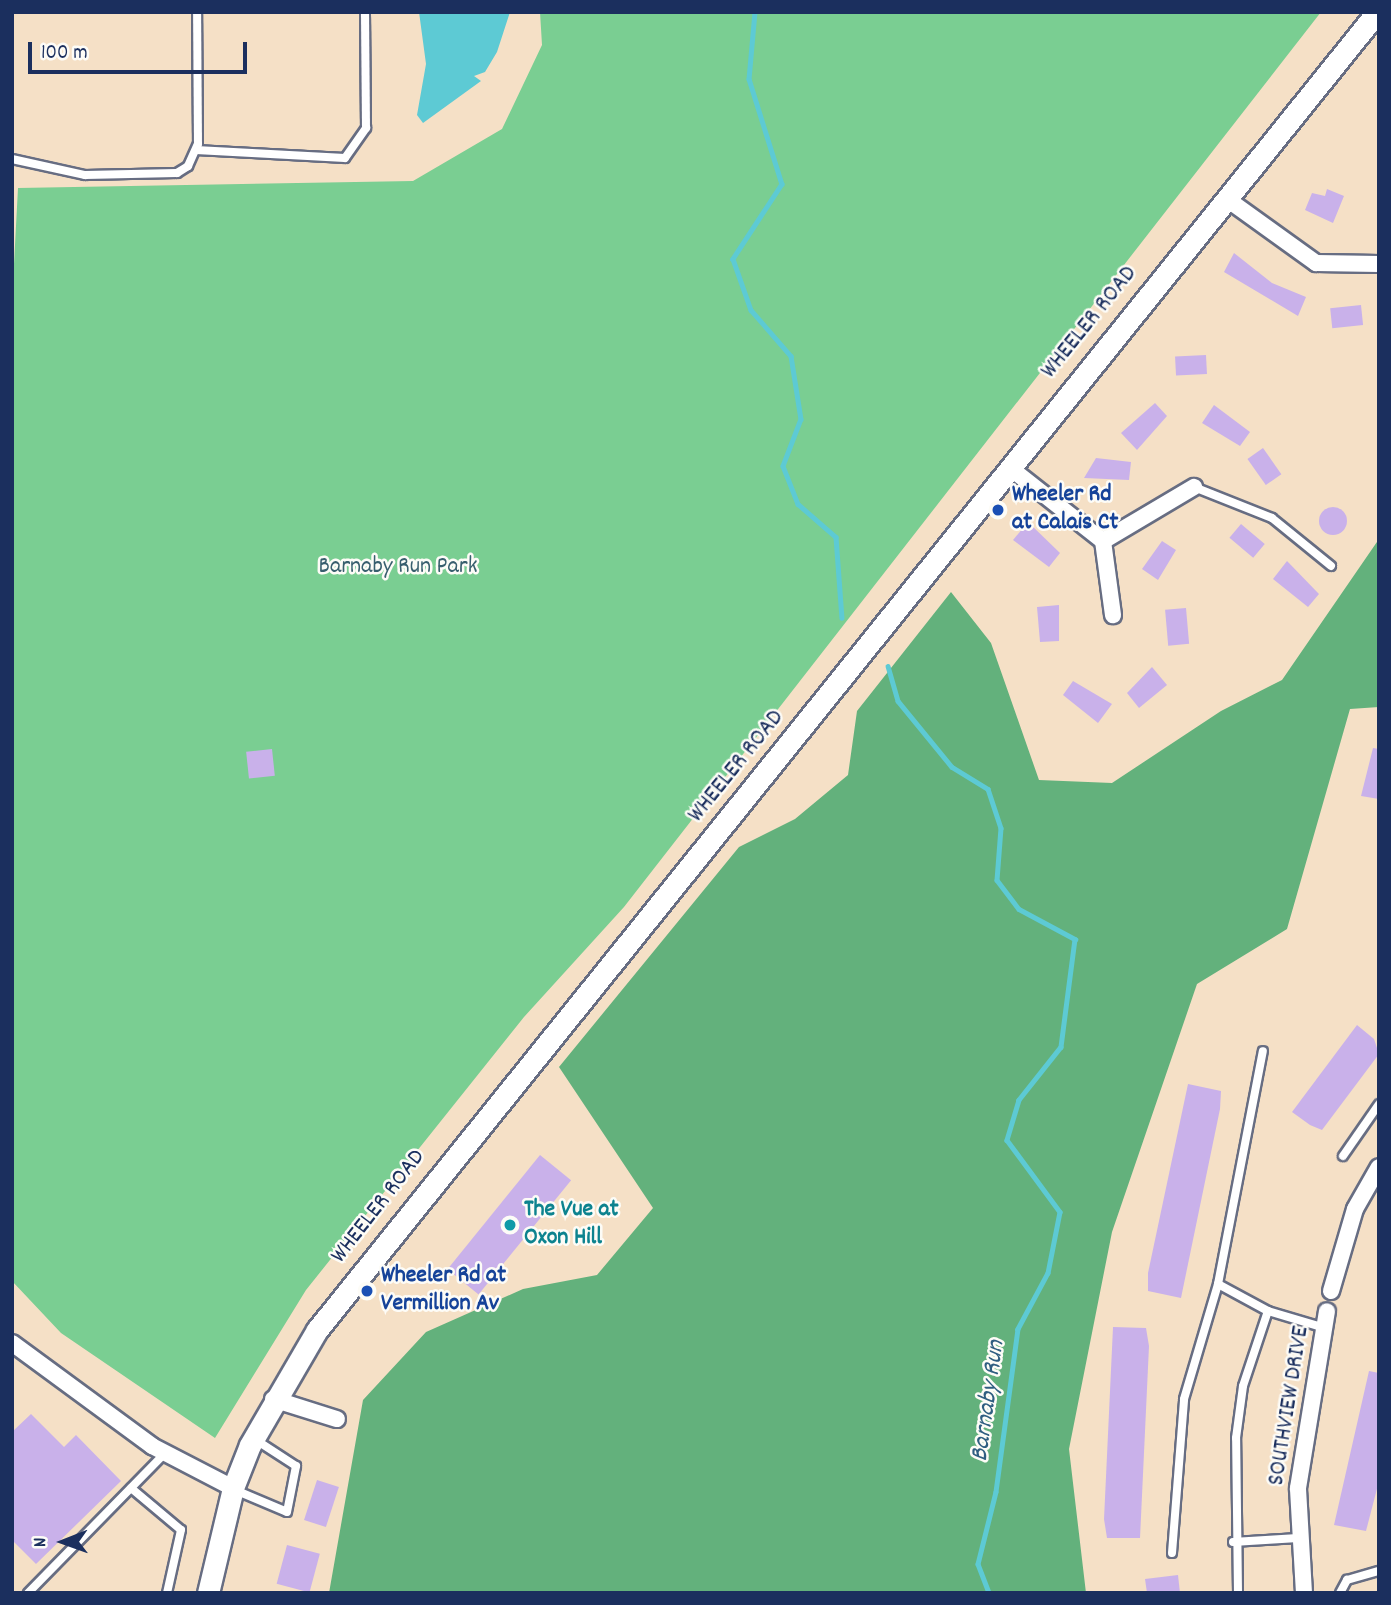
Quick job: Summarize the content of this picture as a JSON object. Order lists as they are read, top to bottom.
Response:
{
  "streets": {
    "main road": ["WHEELER ROAD"],
    "street": ["SOUTHVIEW DRIVE"]
  },
  "water": ["Barnaby Run"],
  "parks": ["Barnaby Run Park"],
  "places": ["Wheeler Rd at Calais Ct", "The Vue at Oxon Hill", "Wheeler Rd at Vermillion Av"],
  "scale_bar": "100 m",
  "north": "left"
}
